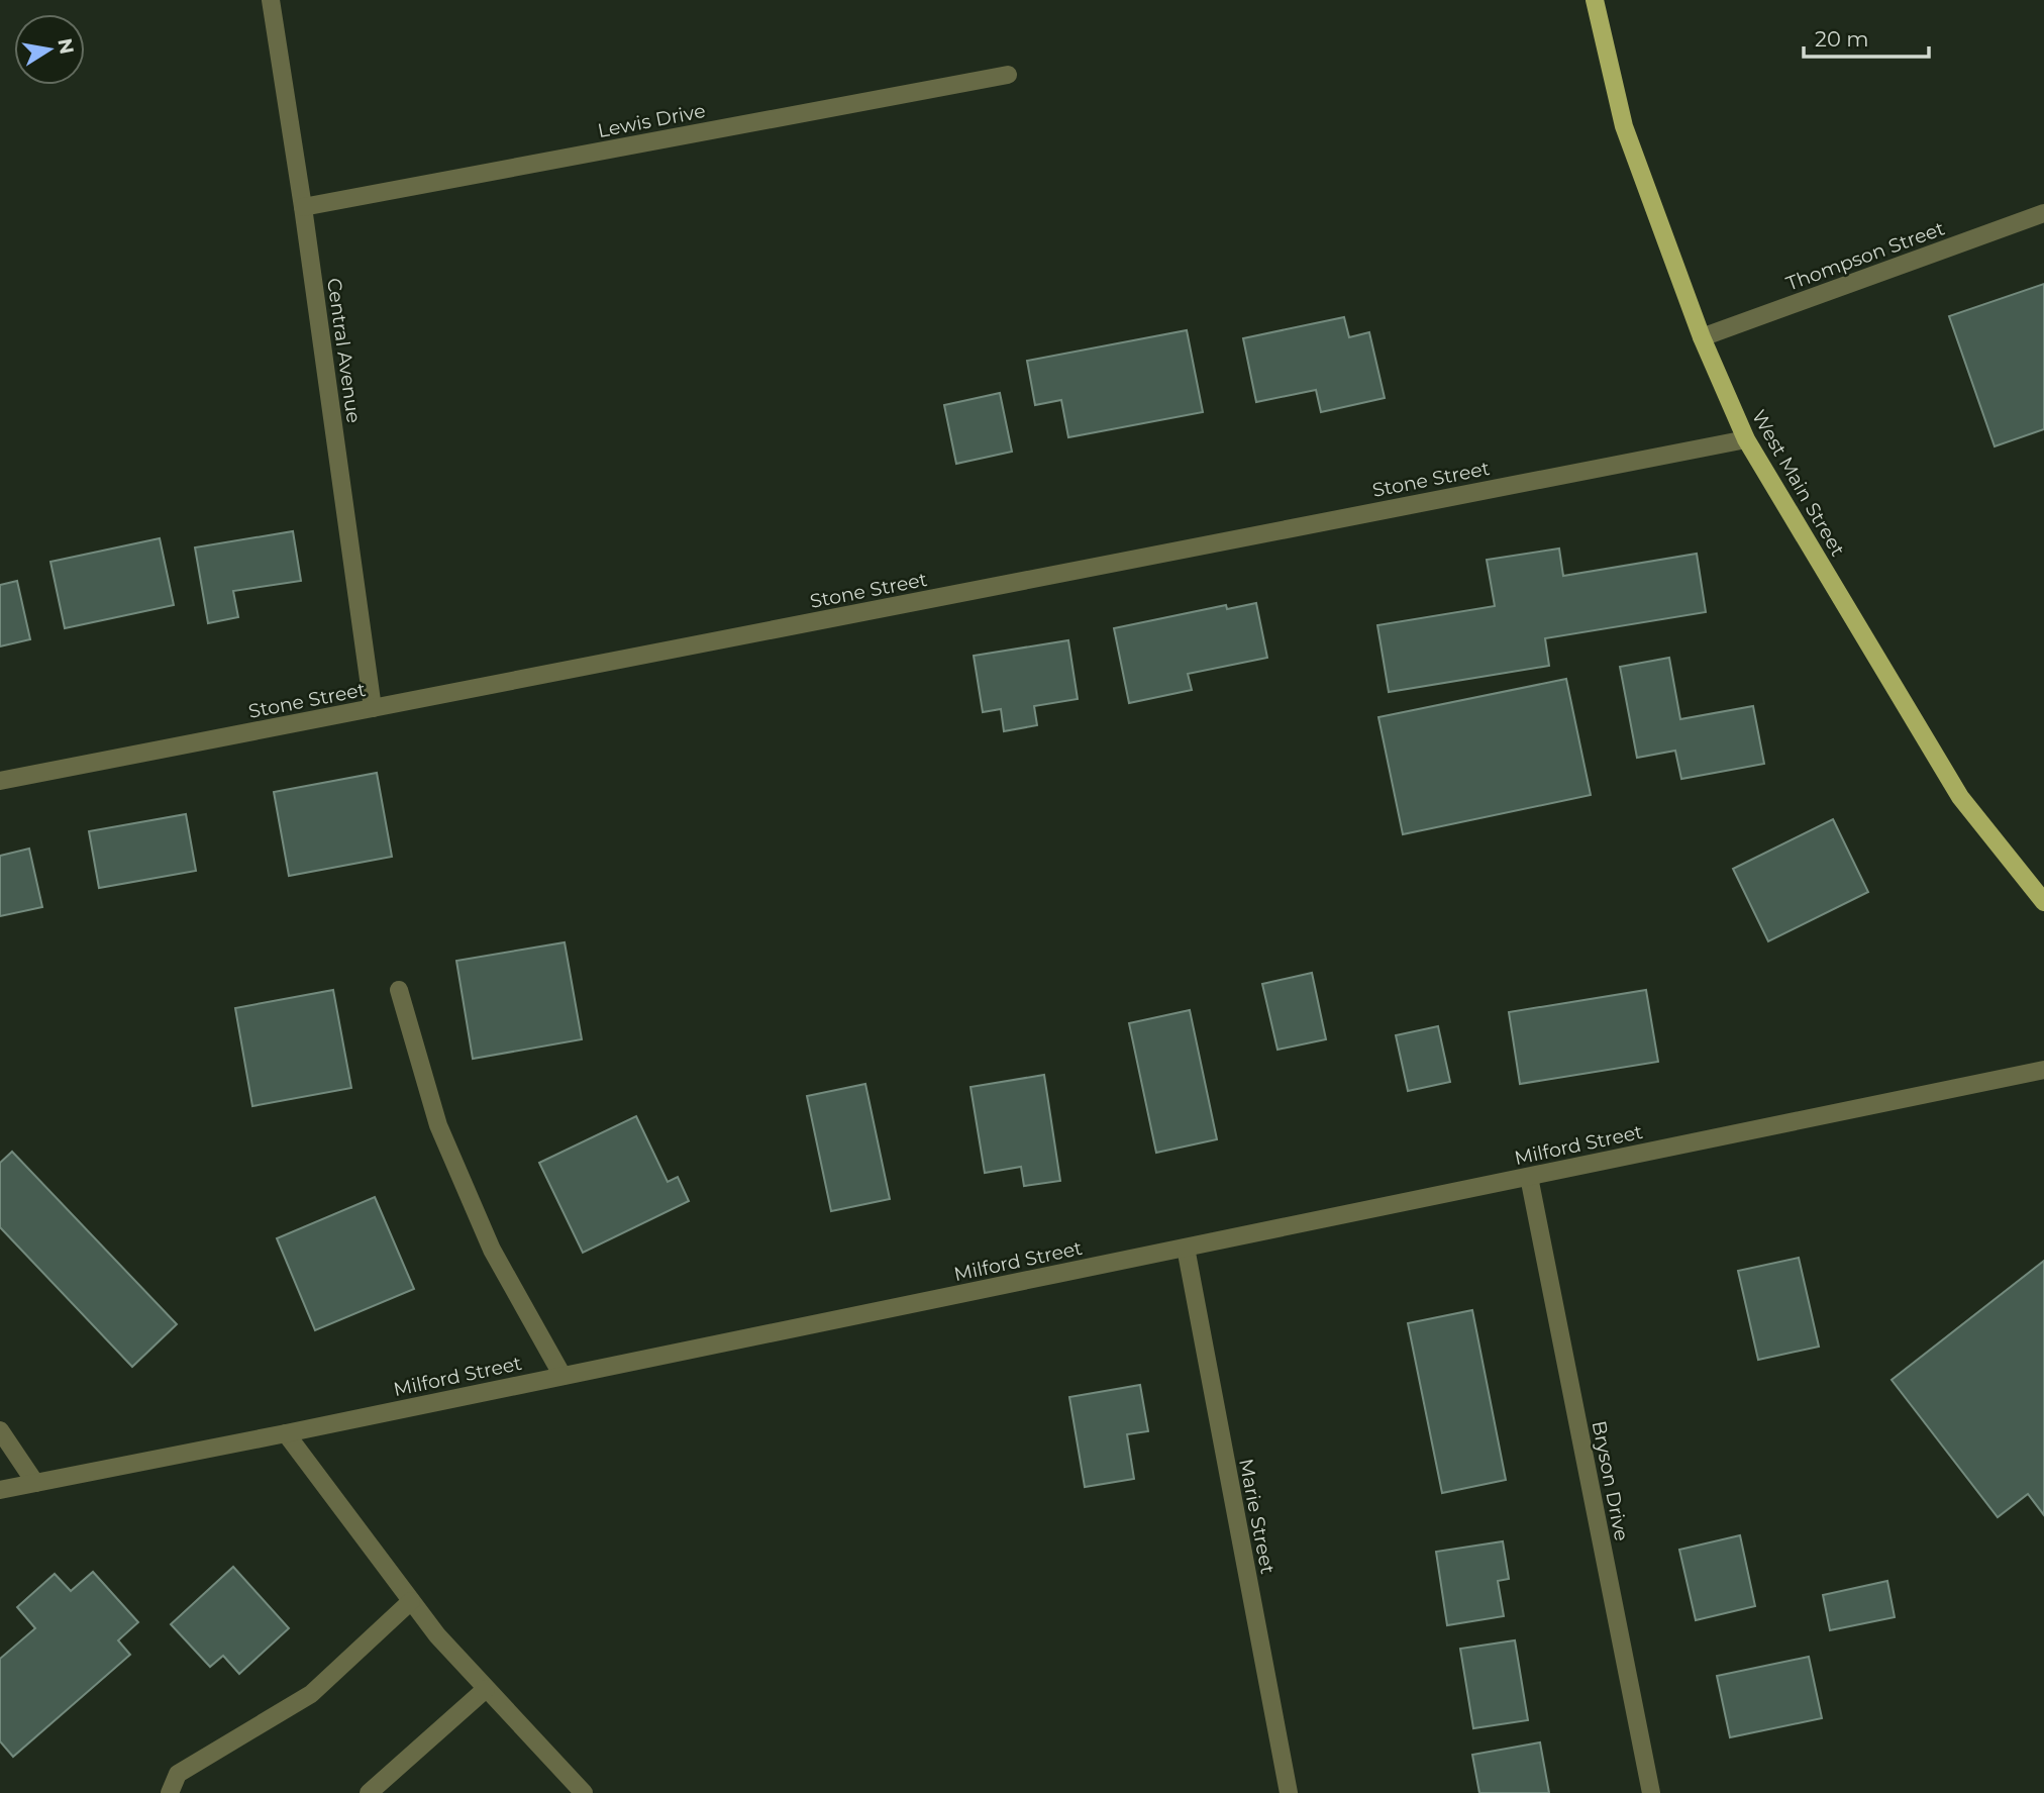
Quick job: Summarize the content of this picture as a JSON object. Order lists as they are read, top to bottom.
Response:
{
  "streets": {
    "main road": ["West Main Street"],
    "street": [
      "Lewis Drive",
      "Thompson Street",
      "Central Avenue",
      "Stone Street",
      "Milford Street",
      "Bryson Drive",
      "Marie Street"
    ]
  },
  "crossings": [
    ["Lewis Drive", "Central Avenue"],
    ["Thompson Street", "West Main Street"],
    ["Central Avenue", "Stone Street"],
    ["Stone Street", "West Main Street"],
    ["Milford Street", "Bryson Drive"],
    ["Milford Street", "Marie Street"]
  ],
  "scale_bar": "20 m",
  "north": "right"
}
